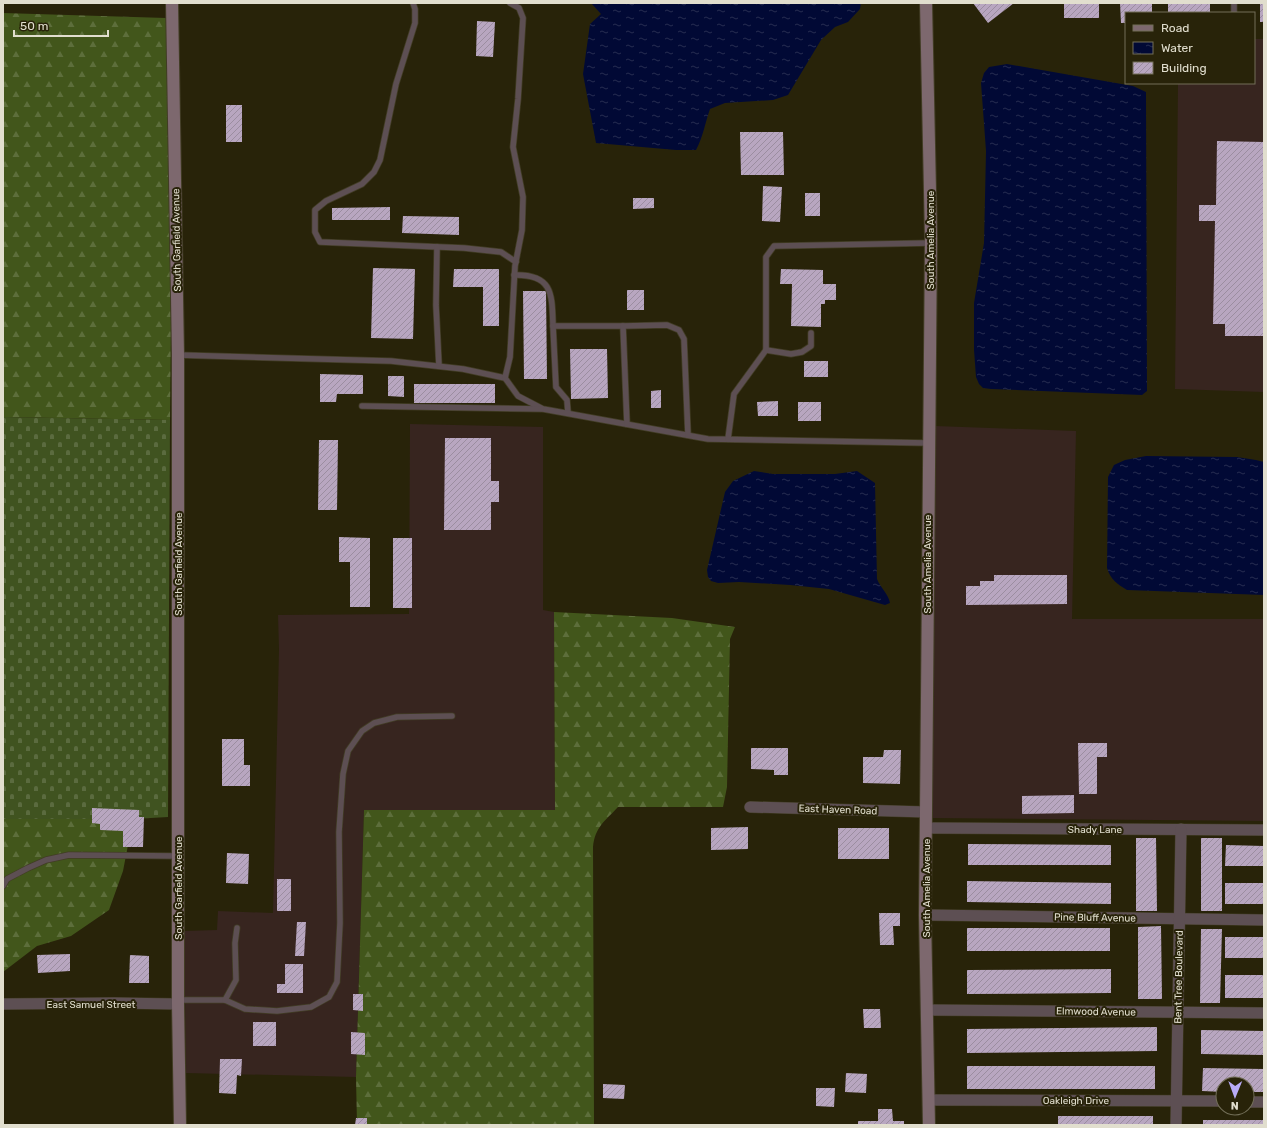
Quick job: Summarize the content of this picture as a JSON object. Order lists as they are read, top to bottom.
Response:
{
  "streets": {
    "street": [
      "South Garfield Avenue",
      "South Amelia Avenue",
      "East Haven Road",
      "Shady Lane",
      "Pine Bluff Avenue",
      "Bent Tree Boulevard",
      "East Samuel Street",
      "Elmwood Avenue",
      "Oakleigh Drive"
    ]
  },
  "crossings": [
    ["South Garfield Avenue", "East Samuel Street"],
    ["South Amelia Avenue", "East Haven Road"],
    ["South Amelia Avenue", "Shady Lane"],
    ["South Amelia Avenue", "Pine Bluff Avenue"],
    ["South Amelia Avenue", "Elmwood Avenue"],
    ["South Amelia Avenue", "Oakleigh Drive"],
    ["Shady Lane", "Bent Tree Boulevard"],
    ["Pine Bluff Avenue", "Bent Tree Boulevard"],
    ["Bent Tree Boulevard", "Elmwood Avenue"],
    ["Bent Tree Boulevard", "Oakleigh Drive"]
  ],
  "legend": ["Road", "Water", "Building"],
  "scale_bar": "50 m",
  "north": "bottom"
}
